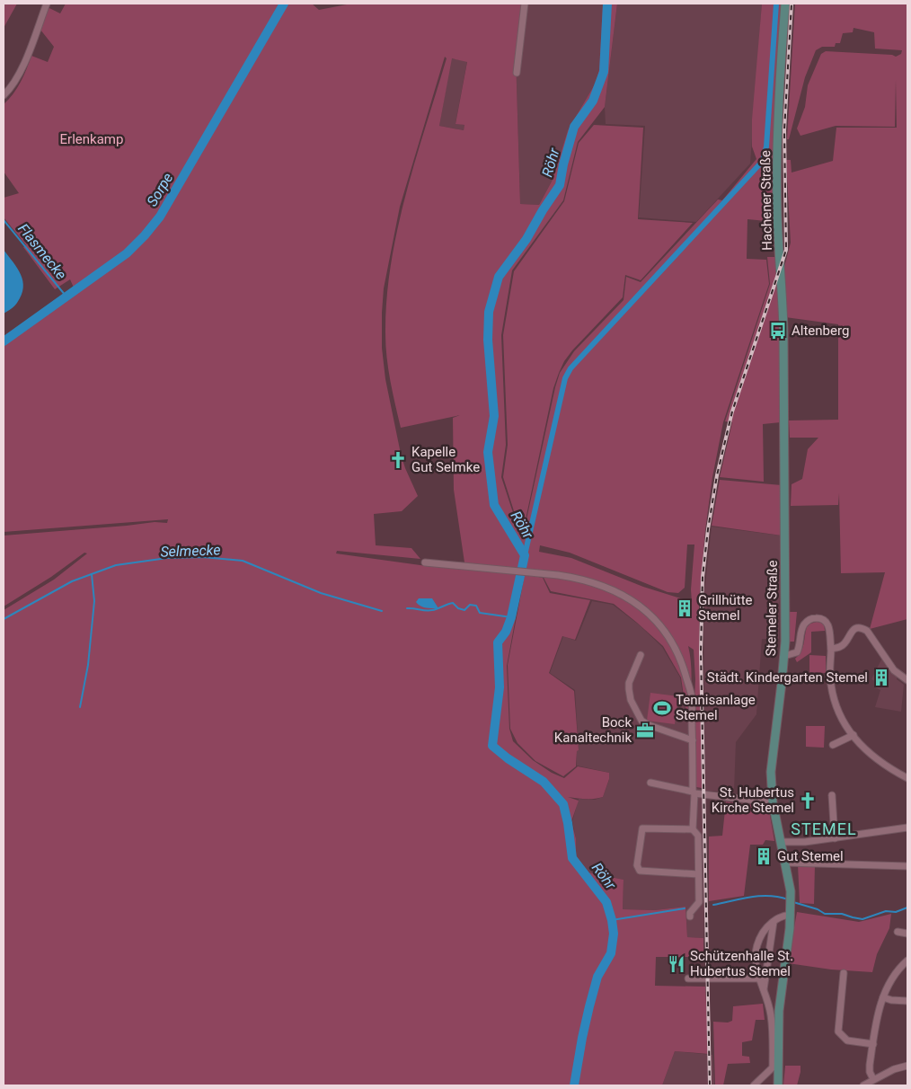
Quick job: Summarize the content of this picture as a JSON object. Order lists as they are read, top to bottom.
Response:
{
  "streets": {
    "main road": ["Hachener Straße", "Stemeler Straße"]
  },
  "crossings": [
    ["Hachener Straße", "Stemeler Straße"]
  ],
  "districts": ["STEMEL"],
  "water": [
    "Röhr",
    "Sorpe",
    "Flasmecke",
    "Selmecke"
  ],
  "parks": ["Erlenkamp"],
  "places": {
    "bus stop": ["Altenberg"],
    "church": ["Kapelle Gut Selmke", "St. Hubertus Kirche Stemel"],
    "building": ["Grillhütte Stemel", "Städt. Kindergarten Stemel", "Gut Stemel"],
    "sports": ["Tennisanlage Stemel"],
    "office": ["Bock Kanaltechnik"],
    "restaurant": ["Schützenhalle St. Hubertus Stemel"]
  }
}
